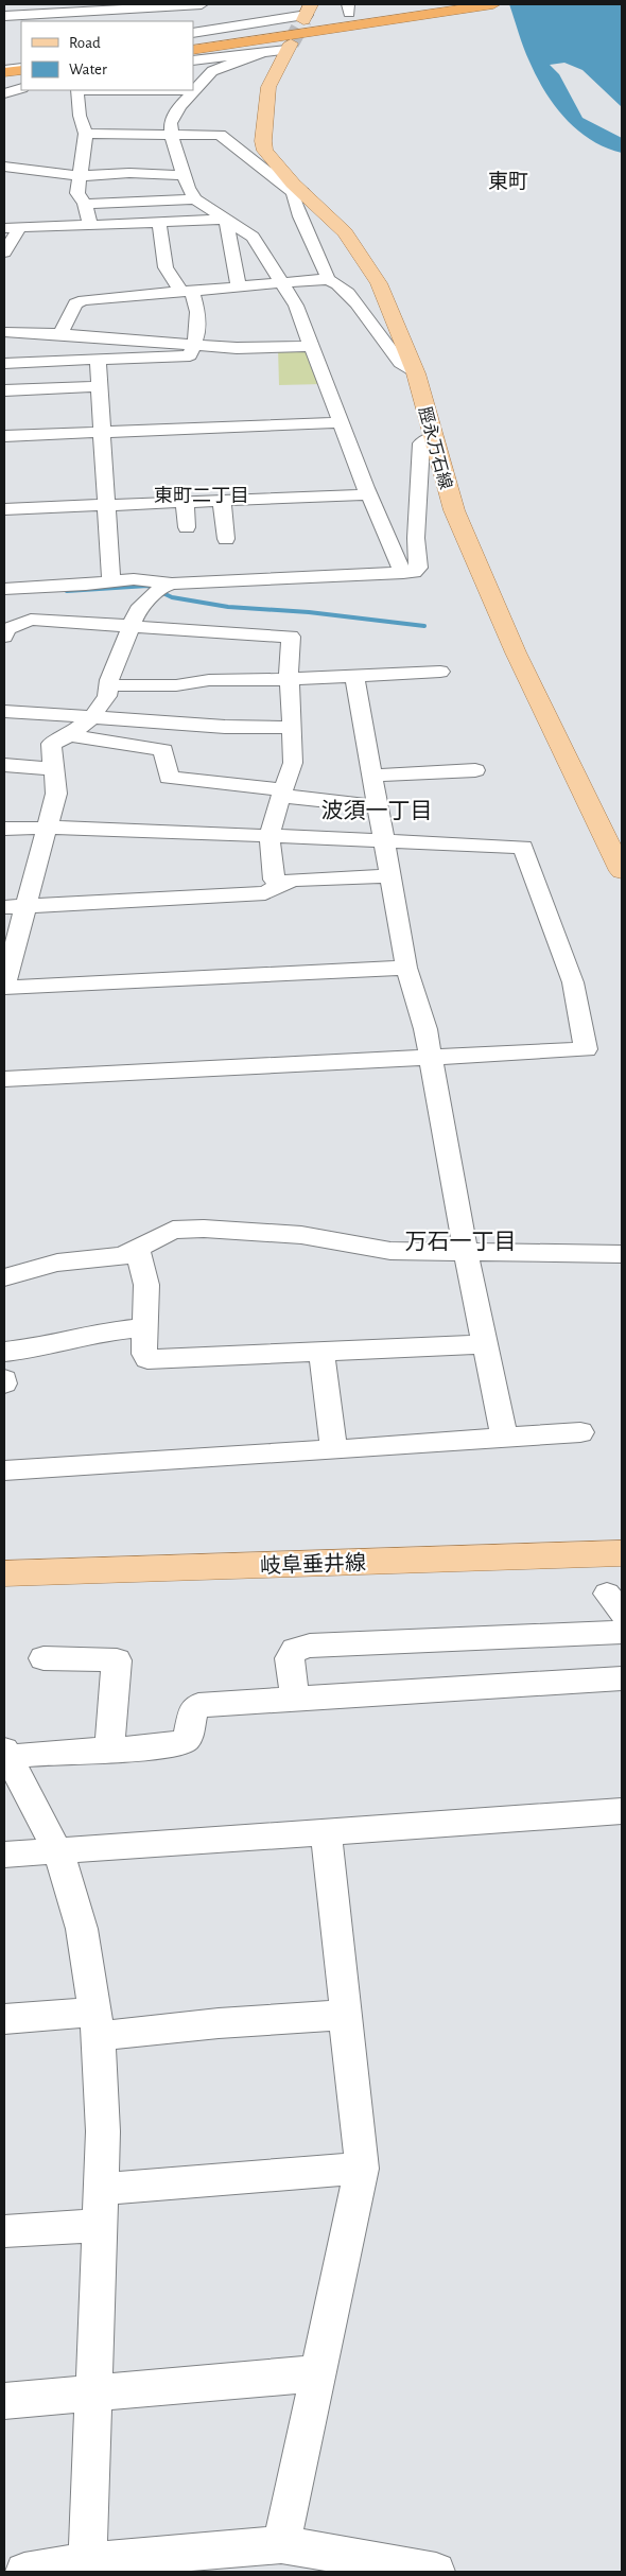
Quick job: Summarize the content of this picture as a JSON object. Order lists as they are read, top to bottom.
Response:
{
  "streets": {
    "main road": ["脛永万石線", "岐阜垂井線"]
  },
  "districts": [
    "東町",
    "東町二丁目",
    "波須一丁目",
    "万石一丁目"
  ],
  "legend": ["Road", "Water"]
}
